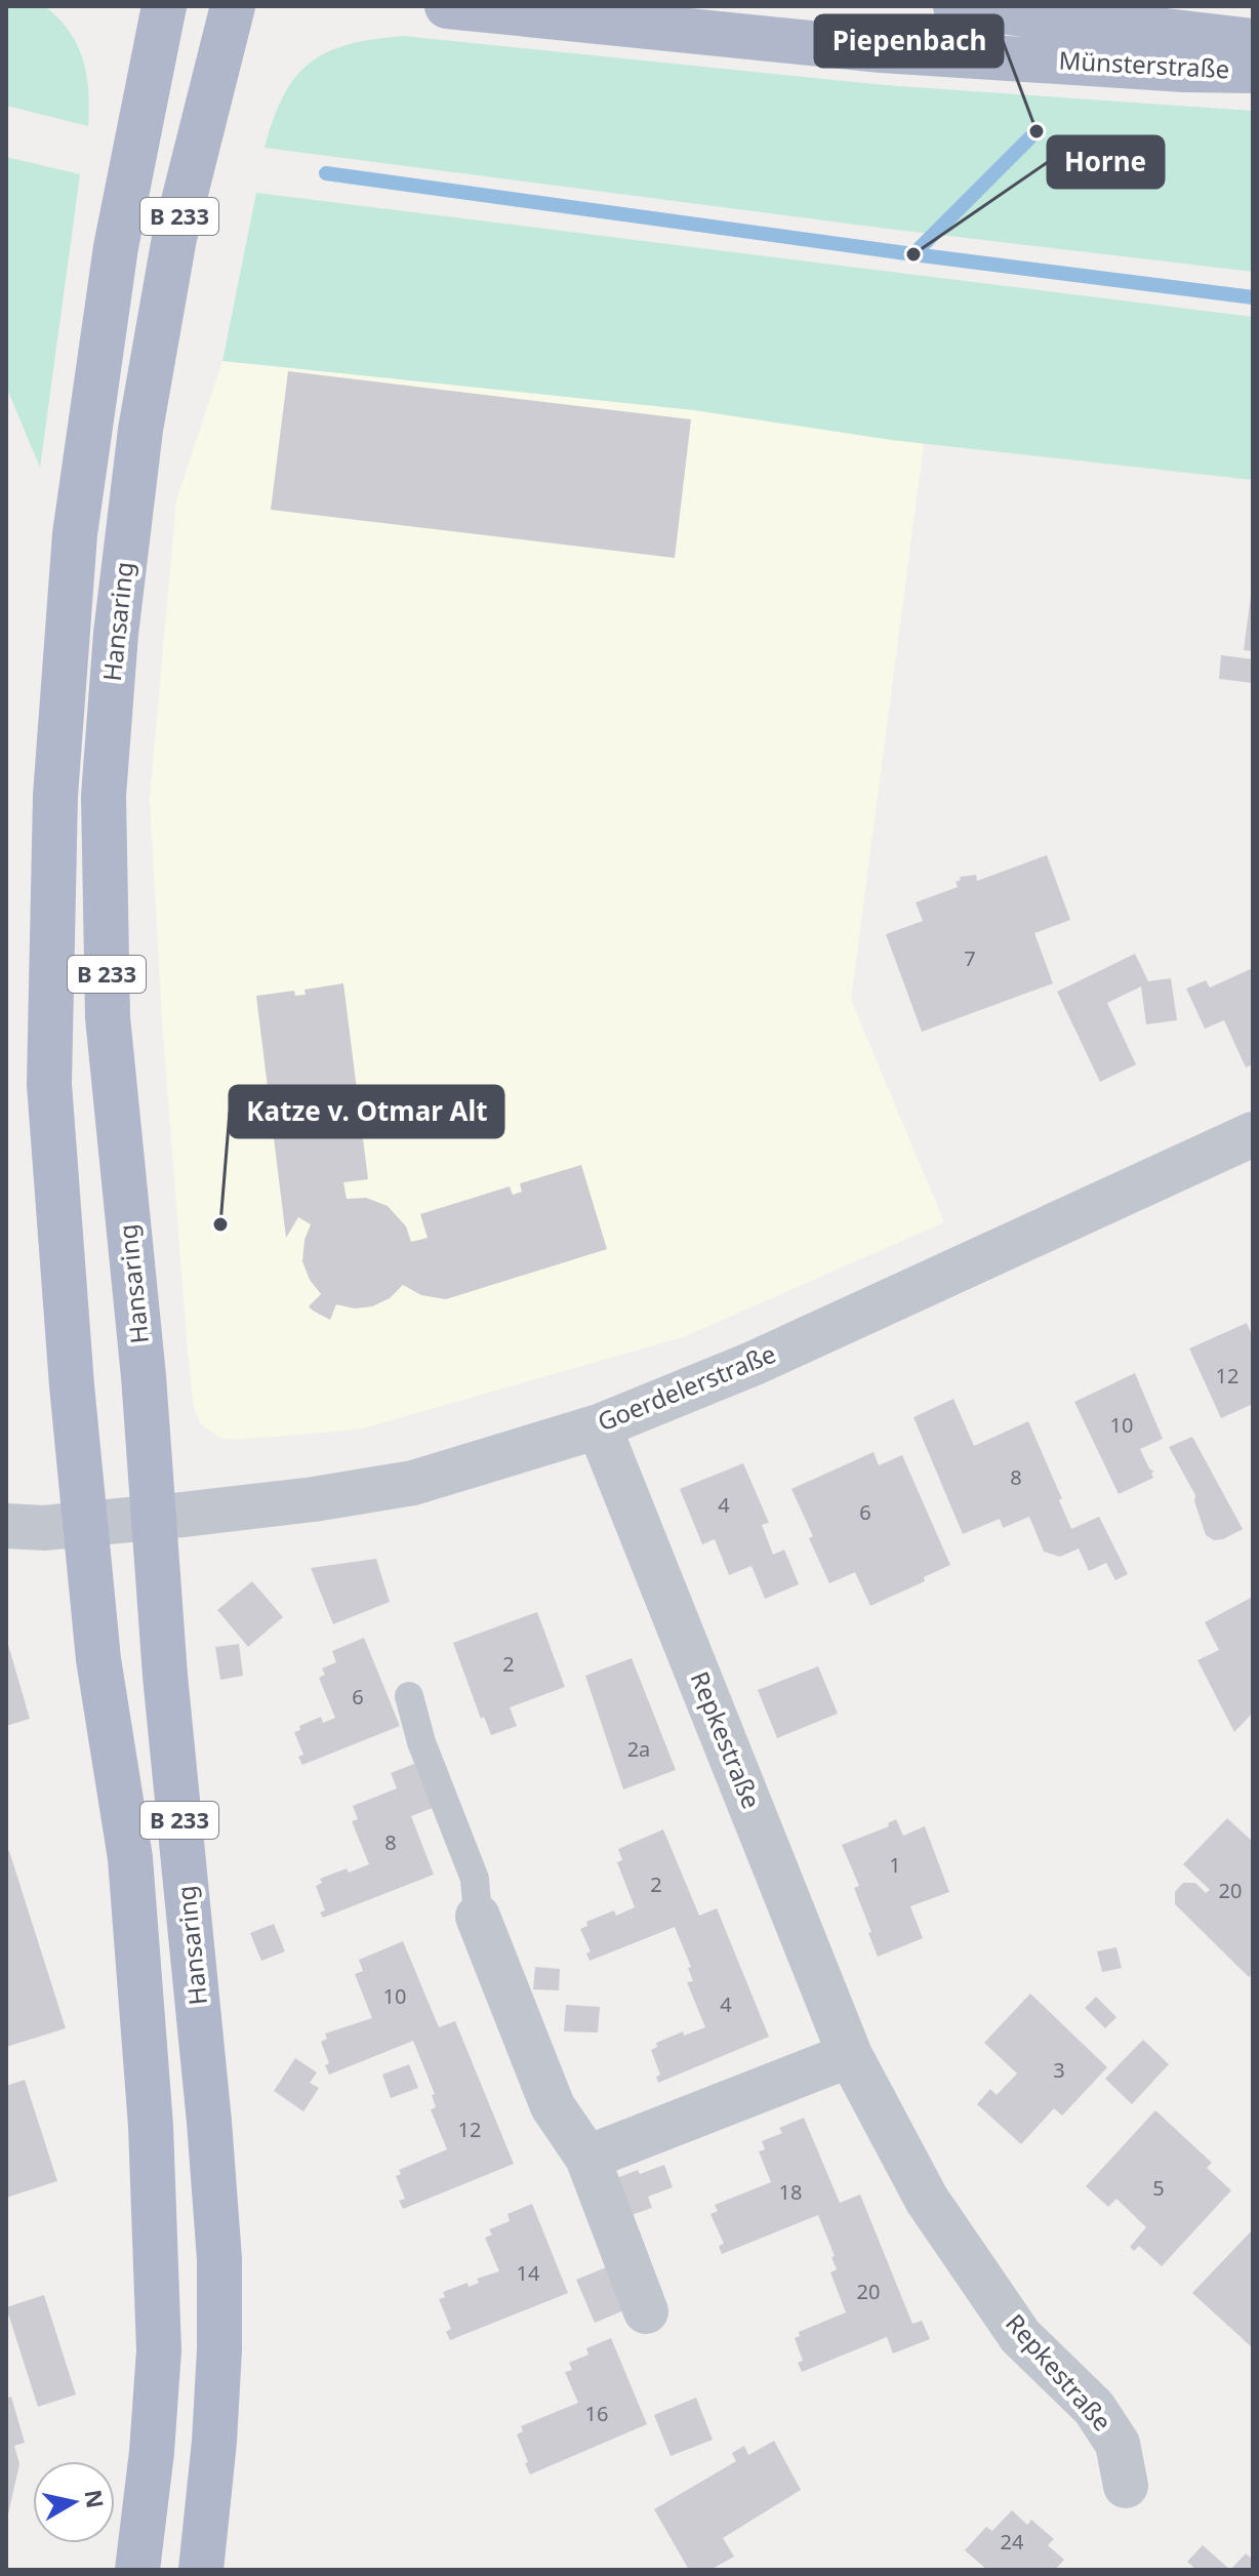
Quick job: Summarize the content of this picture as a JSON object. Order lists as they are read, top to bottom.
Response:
{
  "streets": {
    "main road": ["Münsterstraße", "B 233", "Hansaring"],
    "street": ["Goerdelerstraße", "Repkestraße"]
  },
  "crossings": [
    ["Hansaring", "Goerdelerstraße"],
    ["Goerdelerstraße", "Repkestraße"]
  ],
  "places": ["Piepenbach", "Horne", "Katze v. Otmar Alt"],
  "house_numbers": [
    "7",
    "12",
    "10",
    "8",
    "4",
    "6",
    "2",
    "6",
    "2a",
    "8",
    "1",
    "2",
    "20",
    "10",
    "4",
    "3",
    "12",
    "5",
    "18",
    "14",
    "20",
    "16",
    "24"
  ],
  "north": "right"
}
